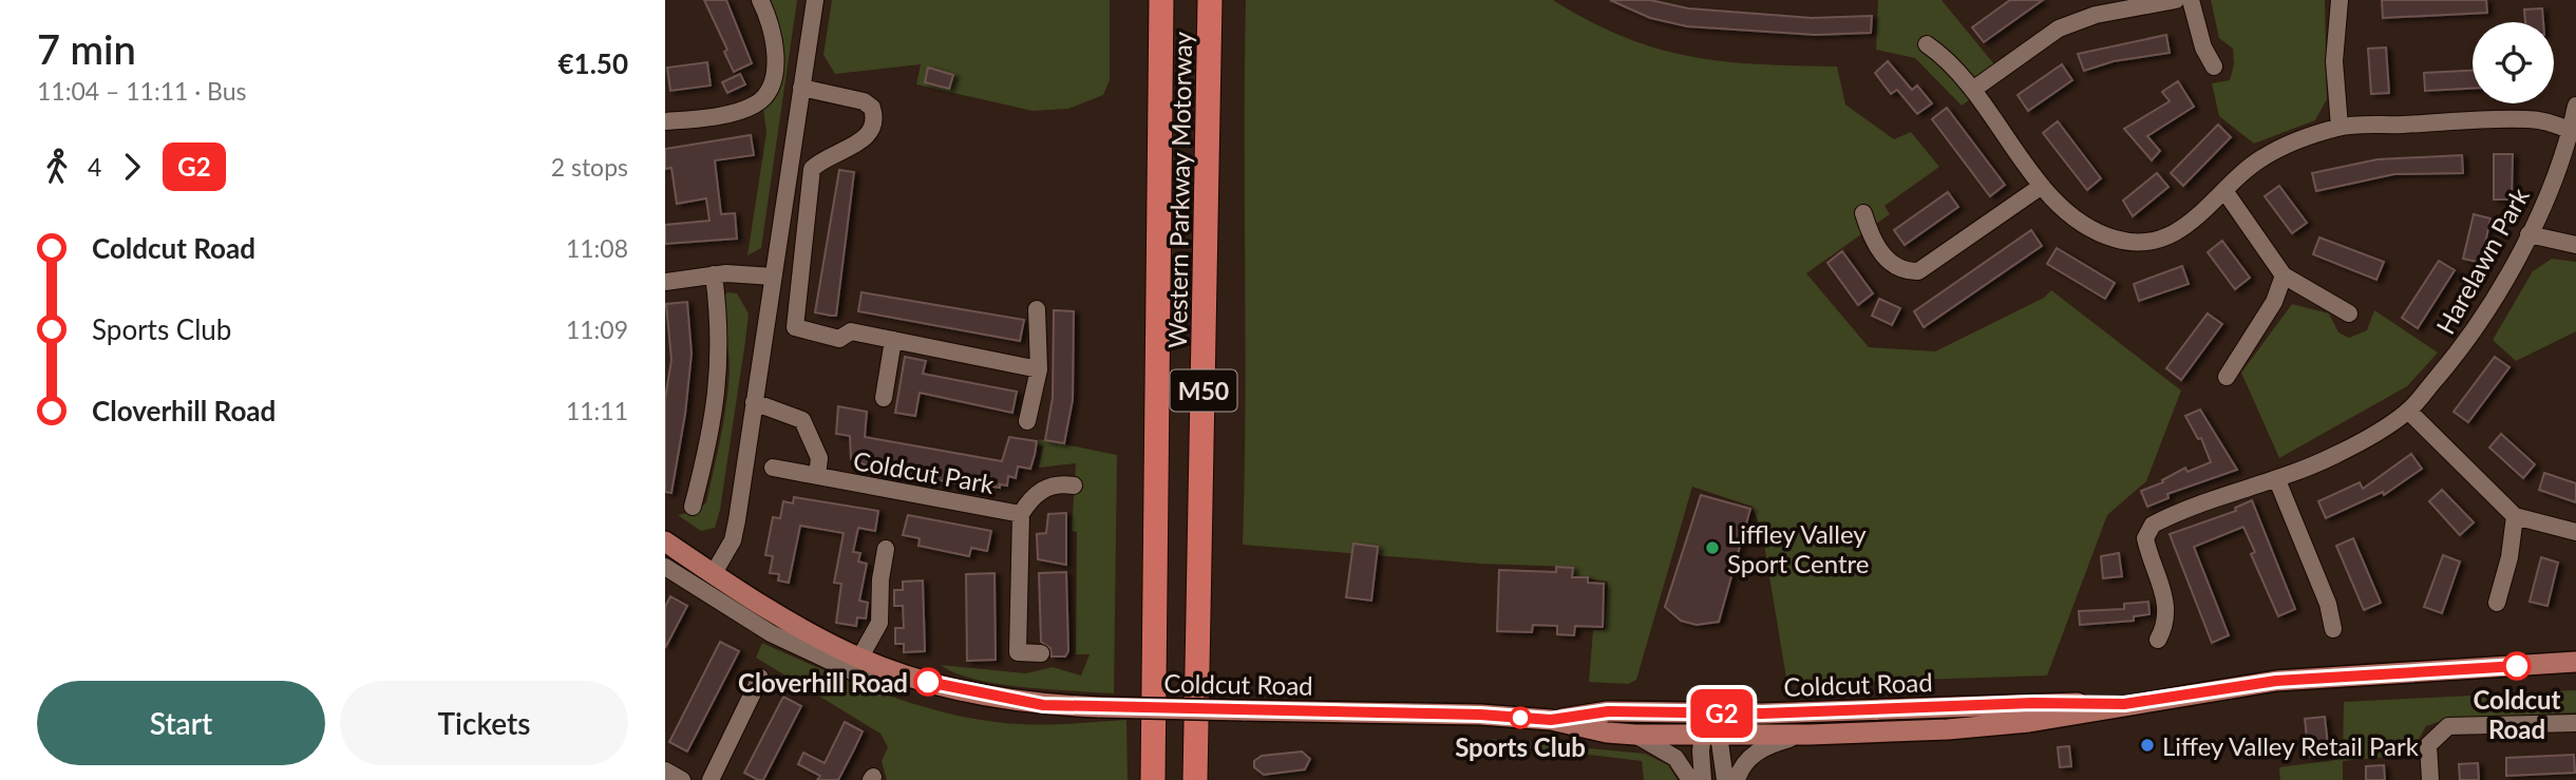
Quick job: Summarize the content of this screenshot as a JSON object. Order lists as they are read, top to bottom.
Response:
{
  "streets": {
    "highway": ["Western Parkway Motorway", "M50"],
    "main road": ["Coldcut Road"],
    "street": ["Harelawn Park", "Coldcut Park"]
  },
  "places": [
    "Liffley Valley Sport Centre",
    "Coldcut Road",
    "Cloverhill Road",
    "Sports Club",
    "Liffey Valley Retail Park"
  ],
  "lines": ["bus line G2"],
  "page": {
    "heading": ["7 min", "11:04 – 11:11 · Bus", "€1.50"],
    "on_map": "G2",
    "legs": ["4", "G2", "2 stops"],
    "list": [
      {
        "name": "Coldcut Road",
        "value": "11:08"
      },
      {
        "name": "Sports Club",
        "value": "11:09"
      },
      {
        "name": "Cloverhill Road",
        "value": "11:11"
      }
    ],
    "buttons": ["Start", "Tickets"]
  }
}
